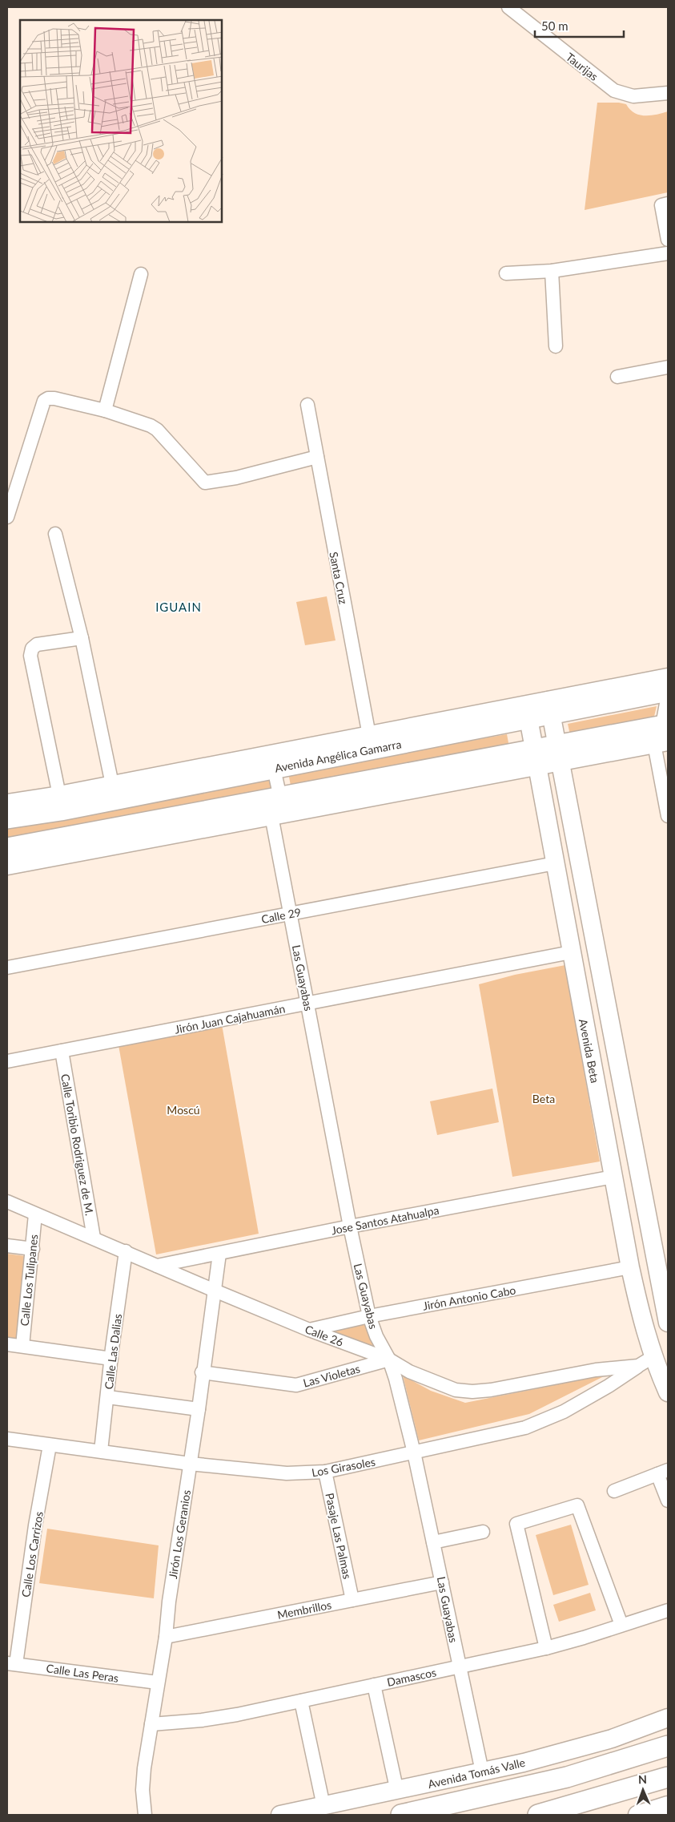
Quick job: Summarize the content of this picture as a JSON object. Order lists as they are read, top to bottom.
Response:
{
  "streets": {
    "main road": ["Avenida Angélica Gamarra", "Avenida Beta", "Avenida Tomás Valle"],
    "street": [
      "Taurijas",
      "Santa Cruz",
      "Calle 29",
      "Las Guayabas",
      "Jirón Juan Cajahuamán",
      "Calle Toribio Rodriguez de M.",
      "Jose Santos Atahualpa",
      "Calle Los Tulipanes",
      "Jirón Antonio Cabo",
      "Calle 26",
      "Calle Las Dalias",
      "Las Violetas",
      "Los Girasoles",
      "Jirón Los Geranios",
      "Pasaje Las Palmas",
      "Calle Los Carrizos",
      "Membrillos",
      "Calle Las Peras",
      "Damascos"
    ]
  },
  "crossings": [
    ["Santa Cruz", "Avenida Angélica Gamarra"],
    ["Avenida Angélica Gamarra", "Avenida Beta"],
    ["Calle 29", "Las Guayabas"],
    ["Calle 29", "Avenida Beta"],
    ["Las Guayabas", "Jirón Juan Cajahuamán"],
    ["Las Guayabas", "Jose Santos Atahualpa"],
    ["Las Guayabas", "Jirón Antonio Cabo"],
    ["Las Guayabas", "Calle 26"],
    ["Las Guayabas", "Las Violetas"],
    ["Las Guayabas", "Los Girasoles"],
    ["Las Guayabas", "Membrillos"],
    ["Las Guayabas", "Damascos"],
    ["Las Guayabas", "Avenida Tomás Valle"],
    ["Jirón Juan Cajahuamán", "Avenida Beta"],
    ["Jirón Juan Cajahuamán", "Calle Toribio Rodriguez de M."],
    ["Avenida Beta", "Jose Santos Atahualpa"],
    ["Avenida Beta", "Jirón Antonio Cabo"],
    ["Avenida Beta", "Calle 26"],
    ["Avenida Beta", "Los Girasoles"],
    ["Calle Toribio Rodriguez de M.", "Calle 26"],
    ["Jose Santos Atahualpa", "Calle 26"],
    ["Jose Santos Atahualpa", "Jirón Los Geranios"],
    ["Calle Los Tulipanes", "Calle 26"],
    ["Jirón Antonio Cabo", "Calle 26"],
    ["Calle 26", "Calle Las Dalias"],
    ["Calle 26", "Las Violetas"],
    ["Calle 26", "Los Girasoles"],
    ["Calle 26", "Jirón Los Geranios"],
    ["Calle Las Dalias", "Los Girasoles"],
    ["Las Violetas", "Jirón Los Geranios"],
    ["Los Girasoles", "Jirón Los Geranios"],
    ["Los Girasoles", "Pasaje Las Palmas"],
    ["Los Girasoles", "Calle Los Carrizos"],
    ["Jirón Los Geranios", "Membrillos"],
    ["Jirón Los Geranios", "Calle Las Peras"],
    ["Jirón Los Geranios", "Damascos"],
    ["Pasaje Las Palmas", "Membrillos"],
    ["Calle Los Carrizos", "Calle Las Peras"]
  ],
  "districts": ["IGUAIN"],
  "parks": ["Beta", "Moscú"],
  "scale_bar": "50 m",
  "north": "top"
}
